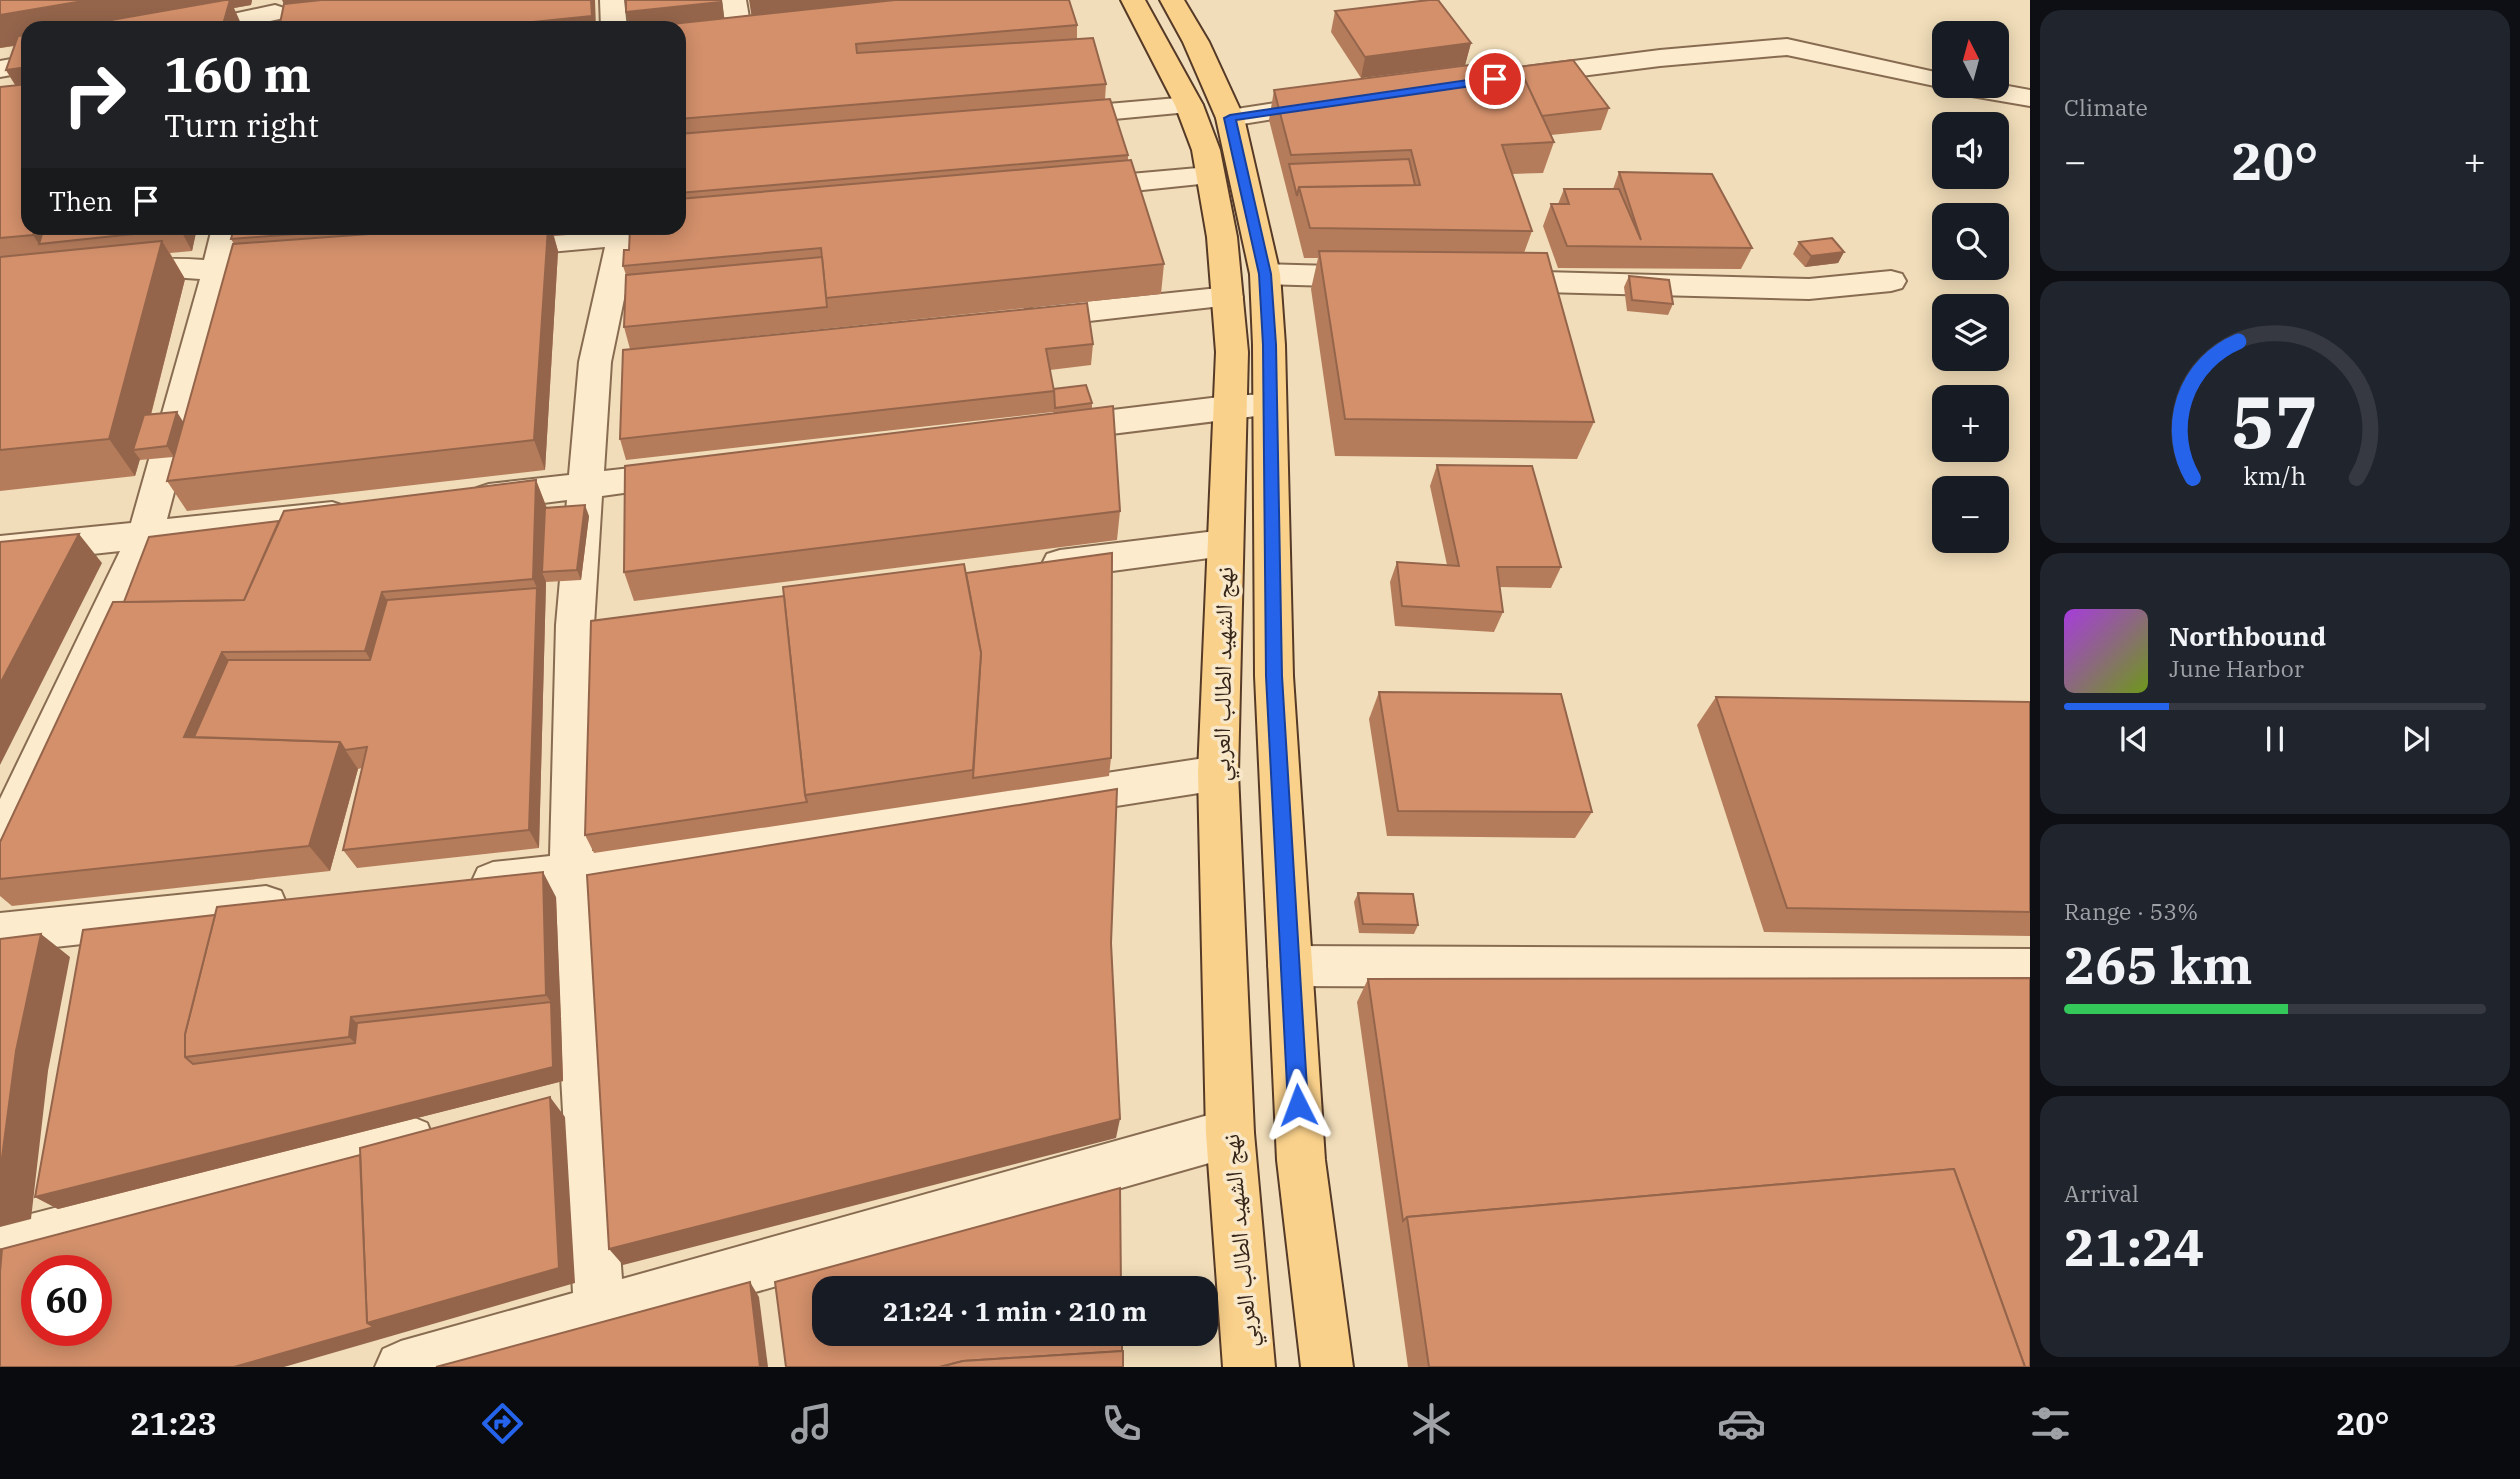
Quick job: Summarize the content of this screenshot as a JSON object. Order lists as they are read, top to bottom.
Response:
{
  "streets": {
    "main road": ["نهج الشهيد الطالب العربي"]
  },
  "north": "top",
  "page": {
    "tile": [
      "Climate",
      ["Range · 53%", "265 km"],
      ["Arrival", "21:24"]
    ],
    "map_buttons": ["+", "−"],
    "turn": ["160 m", "Turn right"],
    "heat": ["−", "20°", "+"],
    "then": "Then",
    "song": ["Northbound", "June Harbor"],
    "limit": "60",
    "trip": "21:24 · 1 min · 210 m",
    "tabs": ["21:23", "20°"],
    "gauge": ["57", "km/h"]
  }
}
